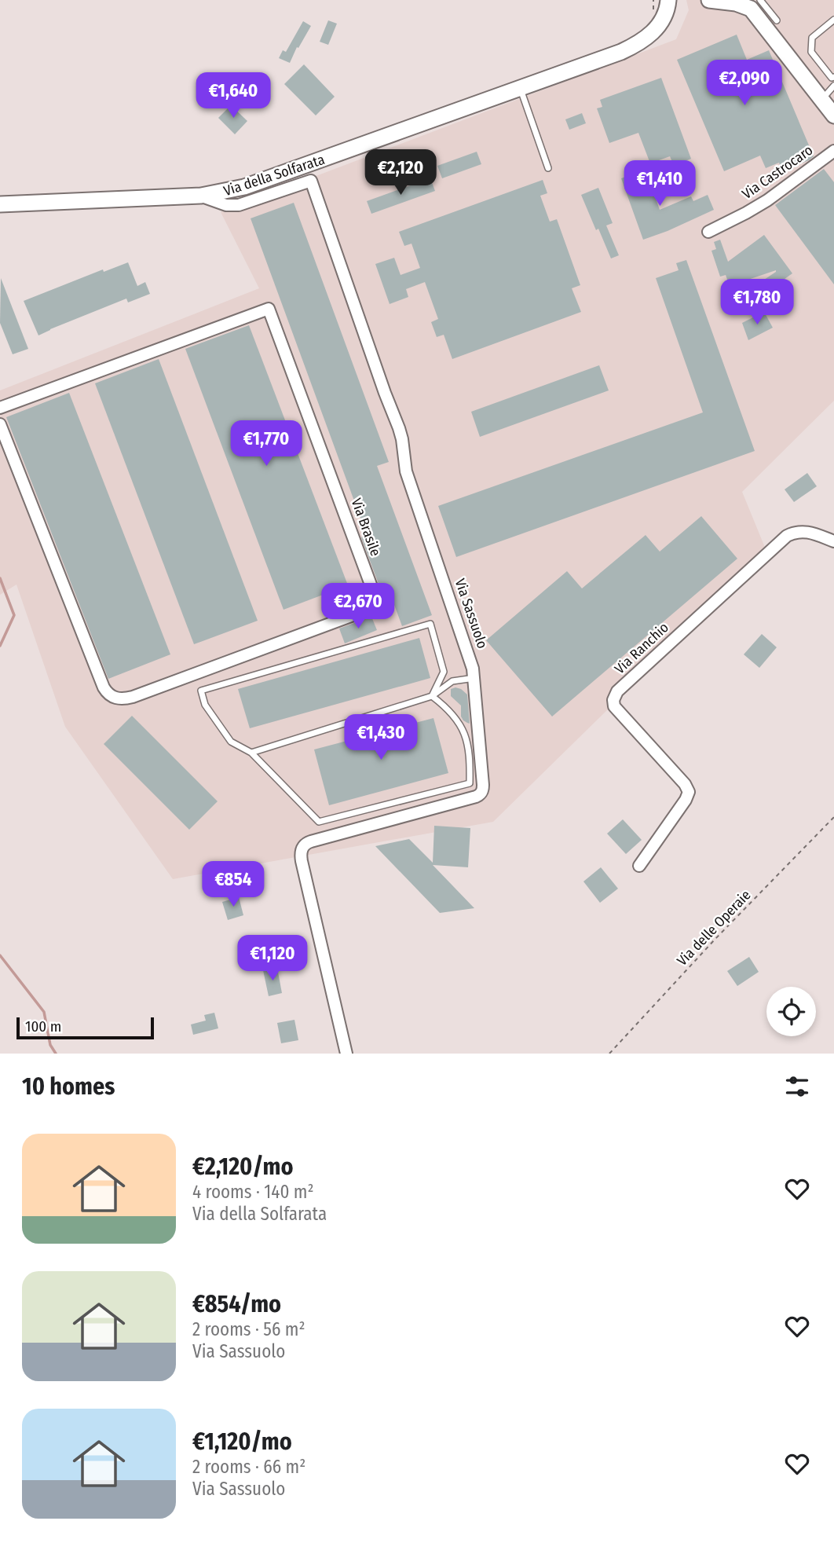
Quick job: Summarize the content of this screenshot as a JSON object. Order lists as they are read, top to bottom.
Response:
{
  "streets": {
    "main road": ["Via della Solfarata"],
    "street": [
      "Via Castrocaro",
      "Via Brasile",
      "Via Sassuolo",
      "Via Ranchio"
    ],
    "path": ["Via delle Operaie"]
  },
  "crossings": [
    ["Via della Solfarata", "Via Sassuolo"]
  ],
  "scale_bar": "100 m",
  "page": {
    "price": [
      "€2,090",
      "€1,640",
      "€2,120",
      "€1,410",
      "€1,780",
      "€1,770",
      "€2,670",
      "€1,430",
      "€854",
      "€1,120"
    ],
    "scale": "100 m",
    "heading": "10 homes",
    "list": [
      {
        "name": "€2,120/mo",
        "note": "4 rooms · 140 m² · Via della Solfarata"
      },
      {
        "name": "€854/mo",
        "note": "2 rooms · 56 m² · Via Sassuolo"
      },
      {
        "name": "€1,120/mo",
        "note": "2 rooms · 66 m² · Via Sassuolo"
      }
    ]
  }
}
